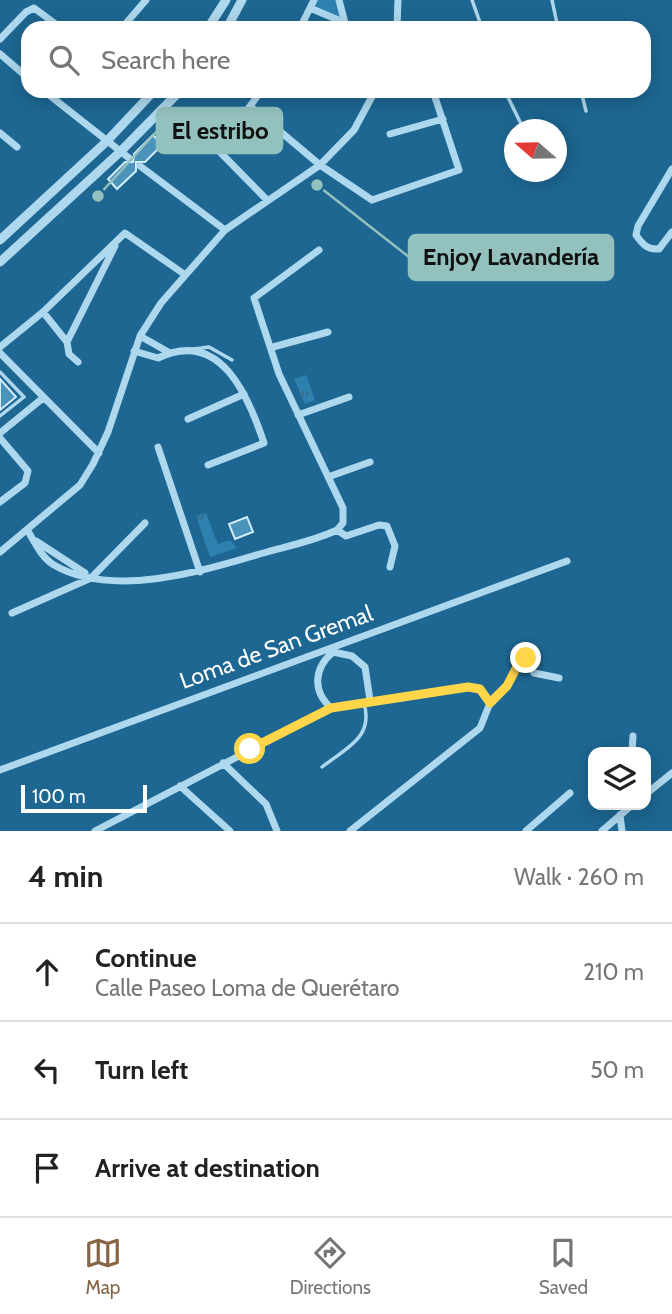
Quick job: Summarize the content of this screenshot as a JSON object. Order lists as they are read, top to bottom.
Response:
{
  "streets": {
    "street": ["Loma de San Gremal"]
  },
  "places": ["Enjoy Lavandería", "El estribo"],
  "scale_bar": "100 m",
  "north": "left",
  "page": {
    "search": "Search here",
    "scale": "100 m",
    "heading": ["4 min", "Walk · 260 m"],
    "list": [
      ["Continue", "Calle Paseo Loma de Querétaro", "210 m"],
      ["Turn left", "50 m"],
      "Arrive at destination"
    ],
    "nav": ["Map", "Directions", "Saved"]
  }
}
